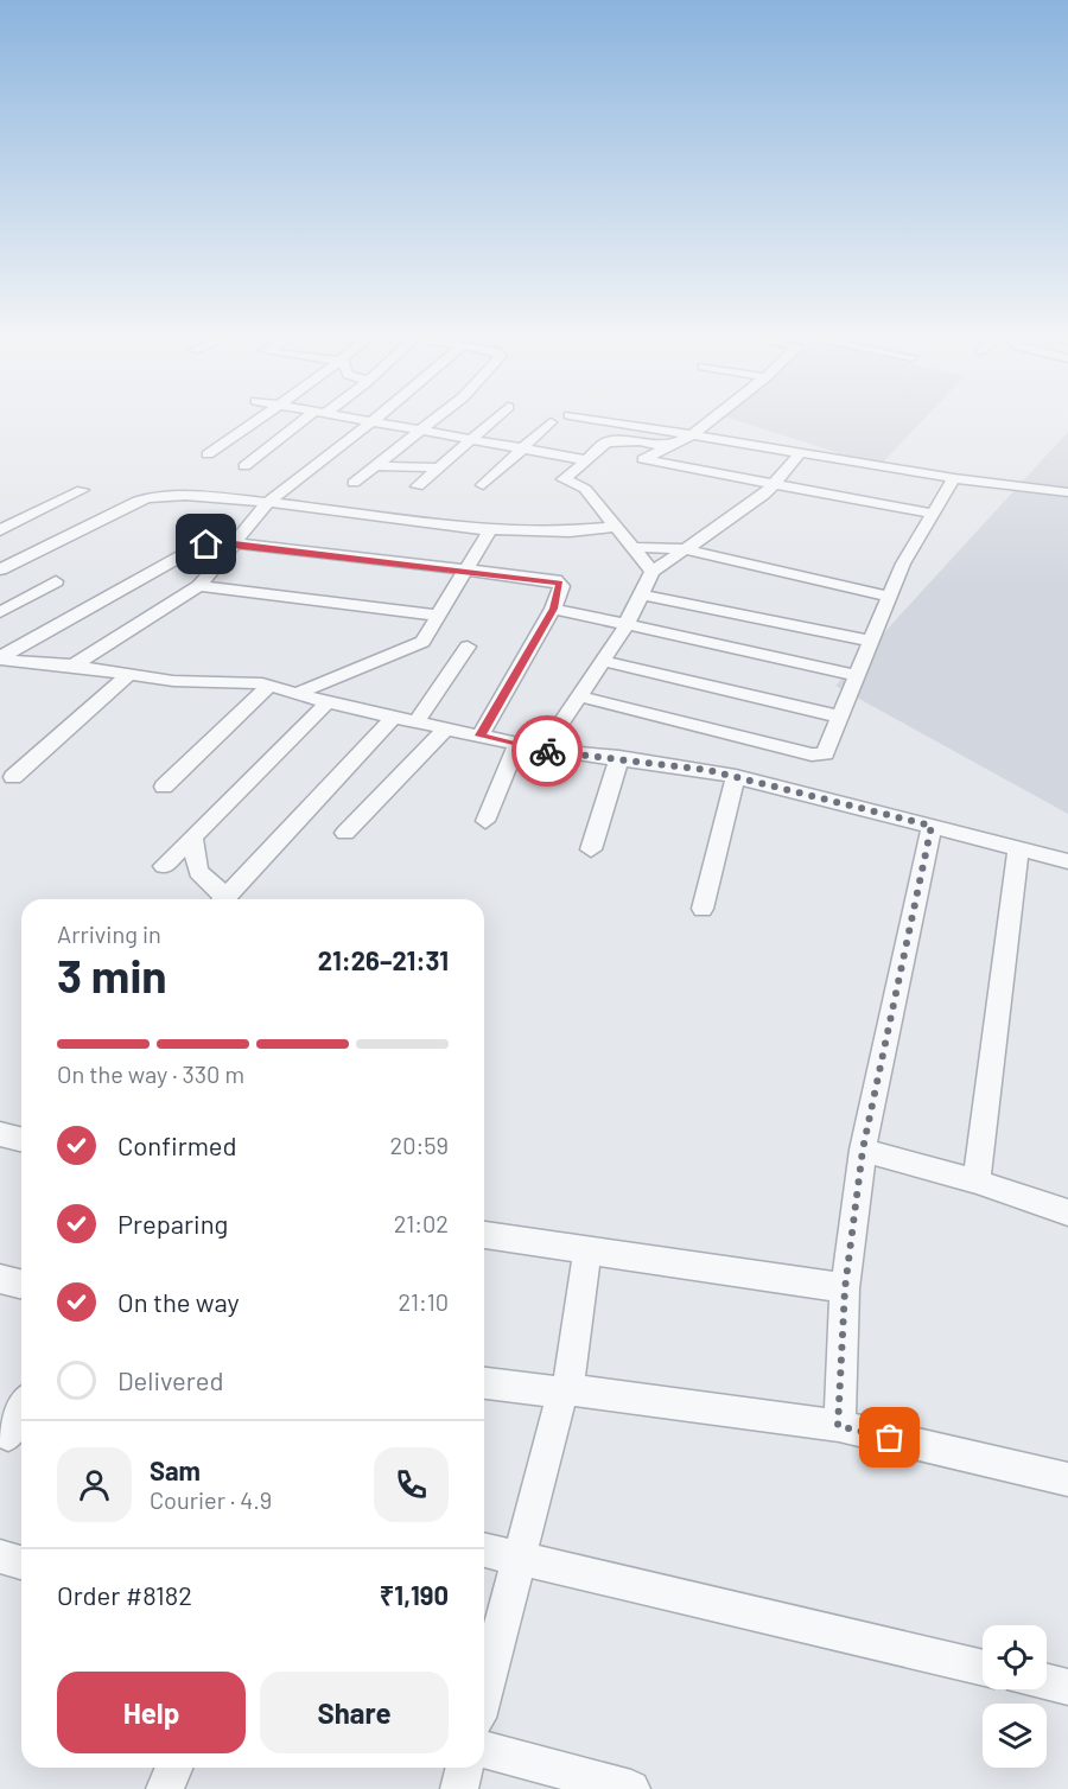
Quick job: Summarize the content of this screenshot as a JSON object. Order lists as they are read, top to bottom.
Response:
{
  "page": {
    "heading": ["3 min", "Arriving in", "21:26–21:31"],
    "panel": [
      "Sam",
      "Courier · 4.9",
      "Order #8182",
      "₹1,190"
    ],
    "bar": "On the way · 330 m",
    "list": [
      ["Confirmed", "20:59"],
      ["Preparing", "21:02"],
      ["On the way", "21:10"],
      "Delivered"
    ],
    "buttons": ["Help", "Share"]
  }
}
